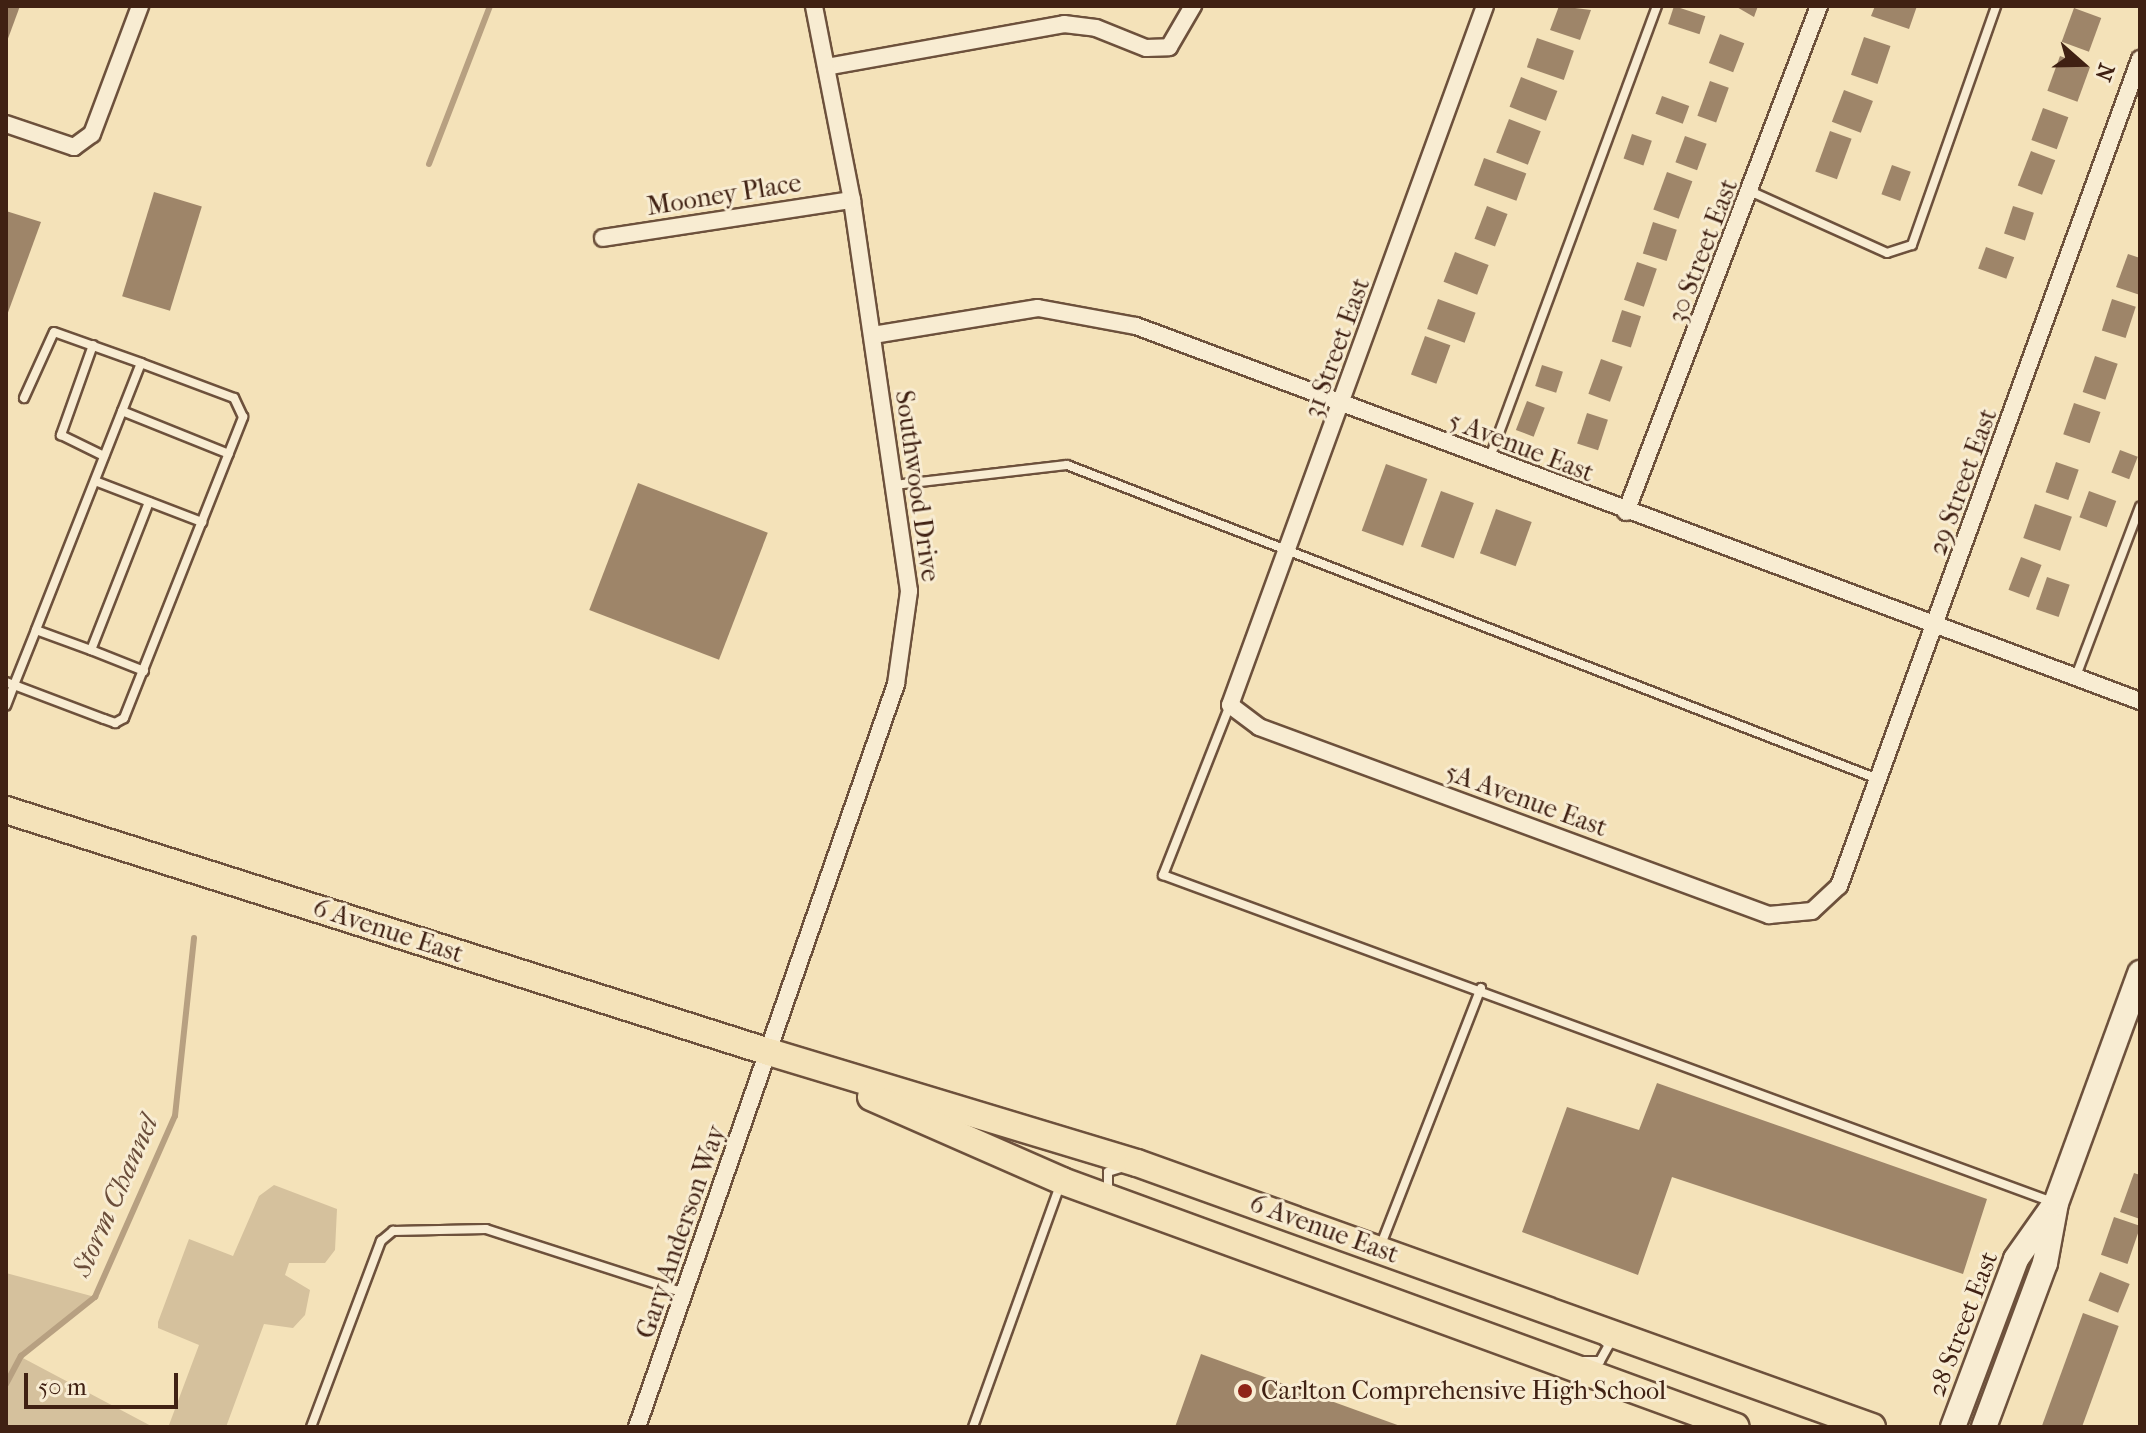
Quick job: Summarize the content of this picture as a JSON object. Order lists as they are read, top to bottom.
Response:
{
  "streets": {
    "main road": ["6 Avenue East"],
    "street": [
      "Mooney Place",
      "30 Street East",
      "31 Street East",
      "5 Avenue East",
      "29 Street East",
      "Southwood Drive",
      "5A Avenue East",
      "Gary Anderson Way",
      "28 Street East"
    ]
  },
  "crossings": [
    ["Mooney Place", "Southwood Drive"],
    ["30 Street East", "5 Avenue East"],
    ["31 Street East", "5 Avenue East"],
    ["31 Street East", "5A Avenue East"],
    ["5 Avenue East", "29 Street East"],
    ["5 Avenue East", "Southwood Drive"],
    ["29 Street East", "5A Avenue East"],
    ["Southwood Drive", "6 Avenue East"],
    ["Southwood Drive", "Gary Anderson Way"],
    ["6 Avenue East", "Gary Anderson Way"]
  ],
  "water": ["Storm Channel"],
  "places": ["Carlton Comprehensive High School"],
  "scale_bar": "50 m",
  "north": "right"
}
